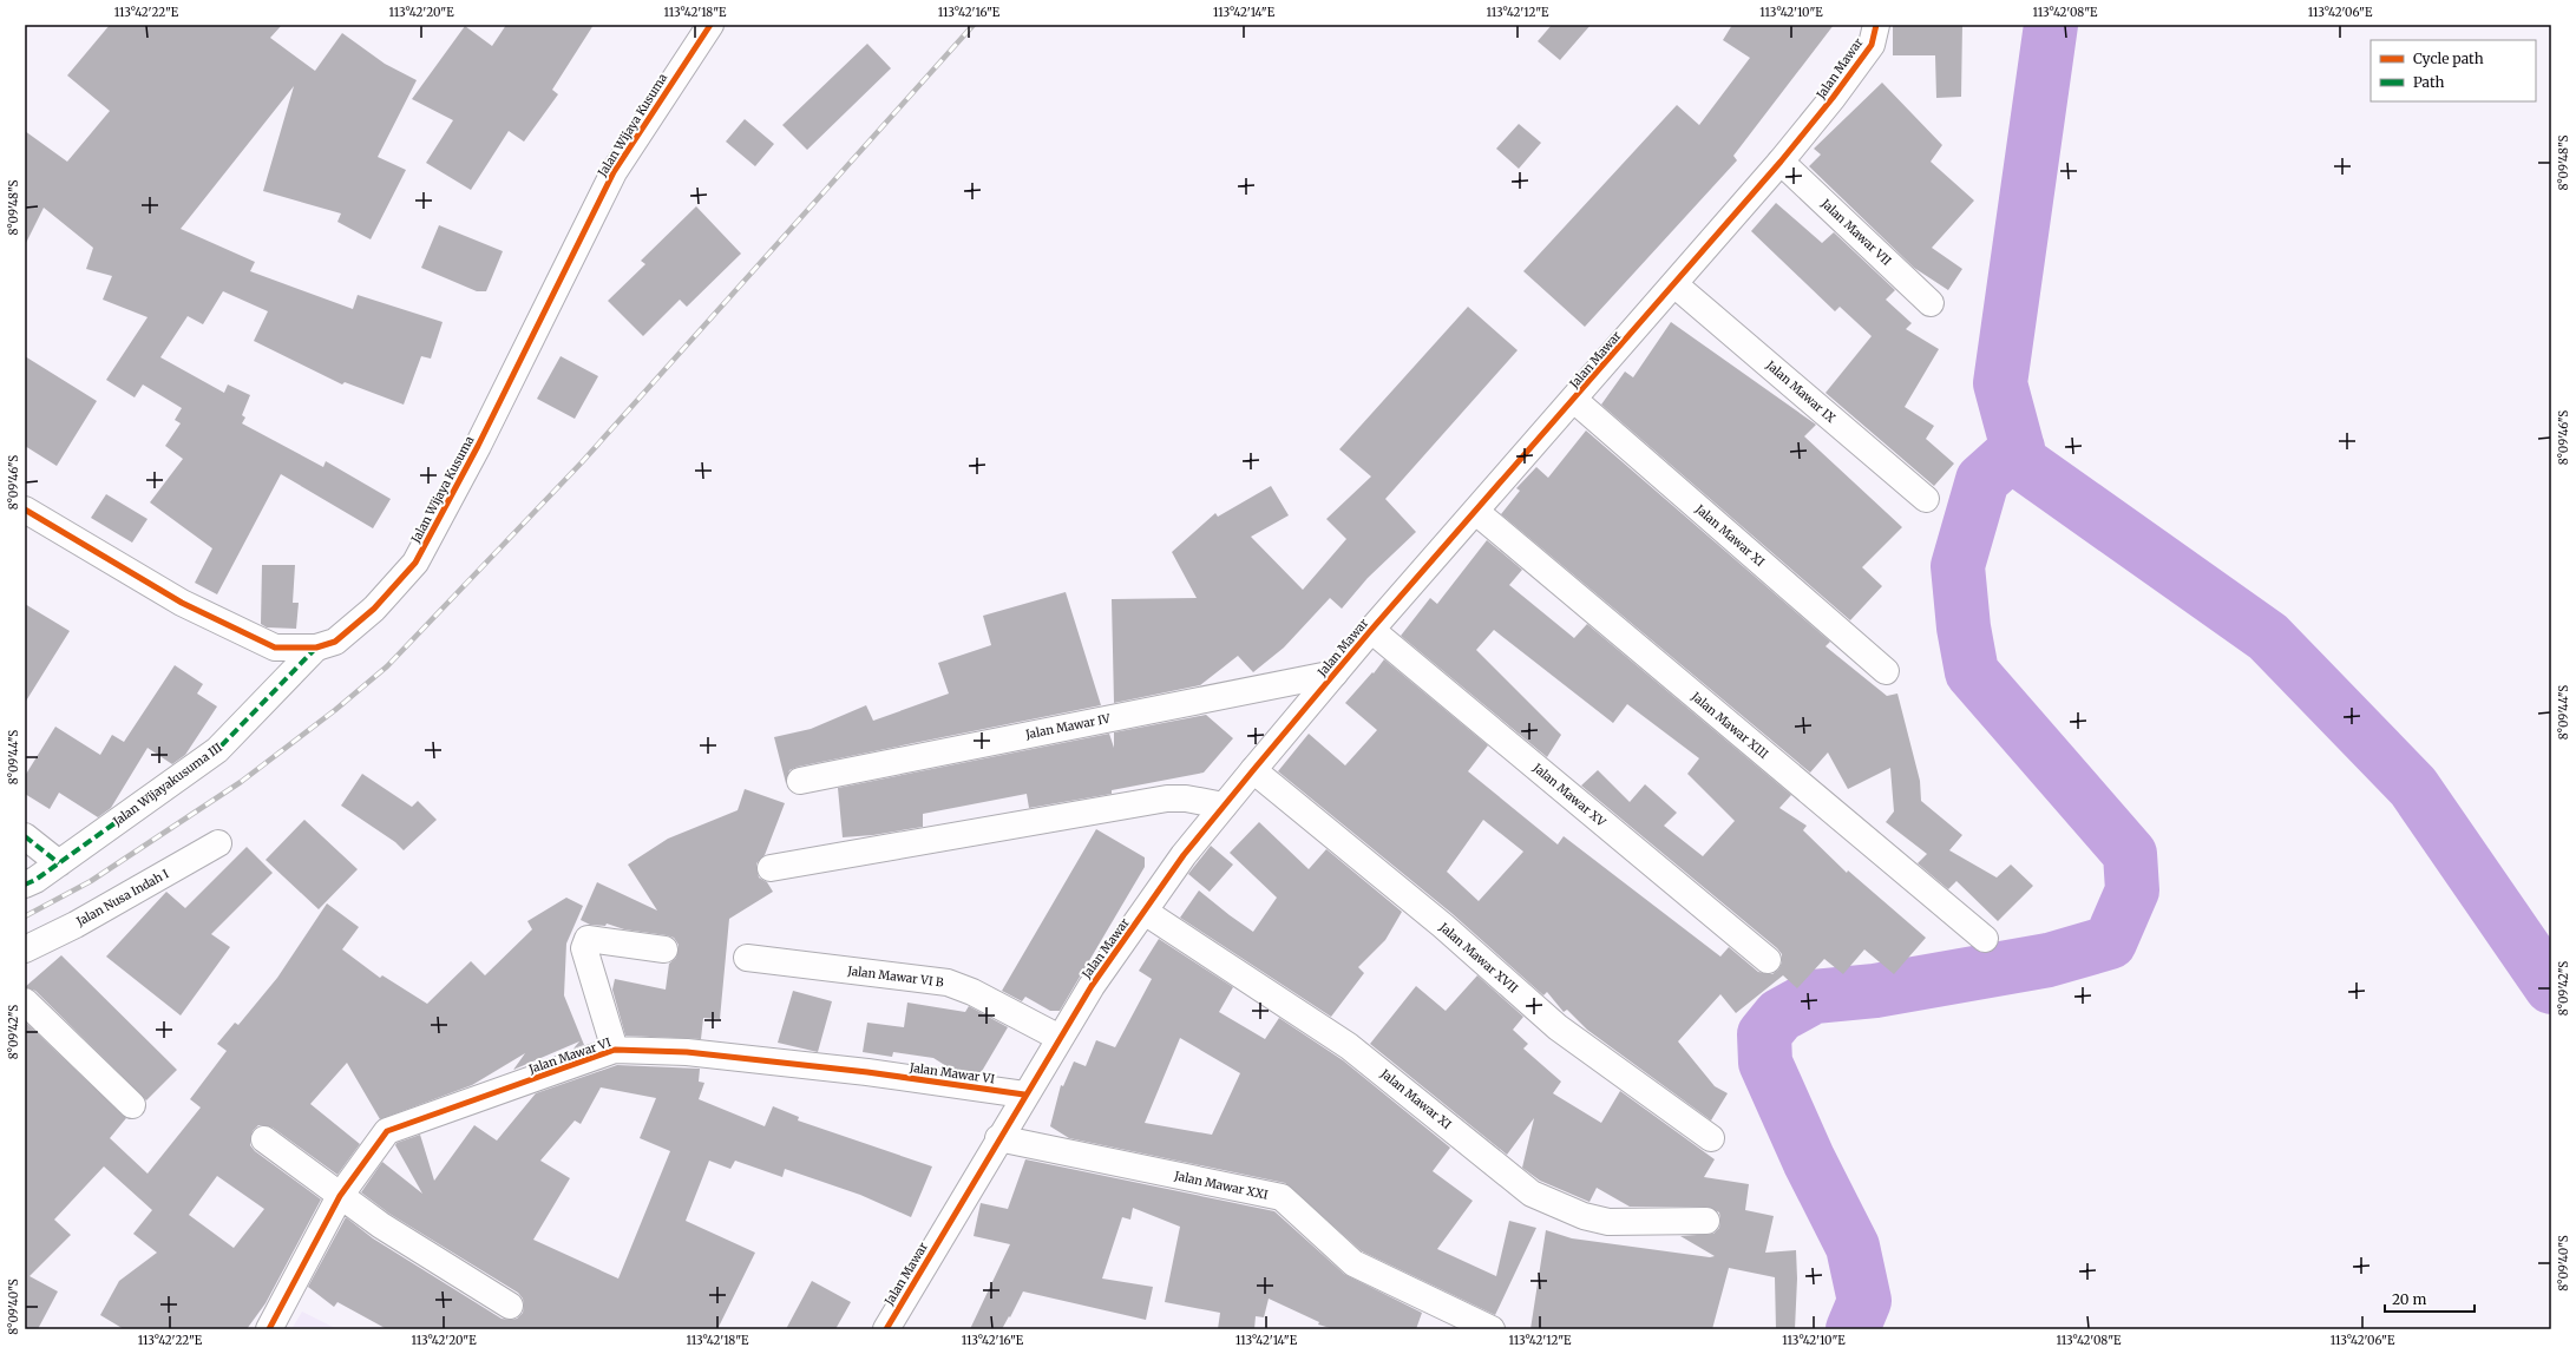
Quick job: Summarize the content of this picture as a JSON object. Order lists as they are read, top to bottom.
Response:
{
  "streets": {
    "street": [
      "Jalan Mawar",
      "Jalan Wijaya Kusuma",
      "Jalan Mawar VII",
      "Jalan Mawar IX",
      "Jalan Mawar XI",
      "Jalan Mawar XIII",
      "Jalan Mawar IV",
      "Jalan Wijayakusuma III",
      "Jalan Mawar XV",
      "Jalan Nusa Indah I",
      "Jalan Mawar XVII",
      "Jalan Mawar VI B",
      "Jalan Mawar VI",
      "Jalan Mawar XXI"
    ]
  },
  "crossings": [
    ["Jalan Mawar", "Jalan Mawar VII"],
    ["Jalan Mawar", "Jalan Mawar IX"],
    ["Jalan Mawar", "Jalan Mawar XI"],
    ["Jalan Mawar", "Jalan Mawar XIII"],
    ["Jalan Mawar", "Jalan Mawar IV"],
    ["Jalan Mawar", "Jalan Mawar XV"],
    ["Jalan Mawar", "Jalan Mawar XVII"],
    ["Jalan Mawar", "Jalan Mawar VI B"],
    ["Jalan Mawar", "Jalan Mawar VI"],
    ["Jalan Mawar", "Jalan Mawar XXI"],
    ["Jalan Wijaya Kusuma", "Jalan Wijayakusuma III"]
  ],
  "legend": ["Cycle path", "Path"],
  "scale_bar": "20 m",
  "coordinates": [
    "113°42'22\"E",
    "113°42'20\"E",
    "113°42'18\"E",
    "113°42'16\"E",
    "113°42'14\"E",
    "113°42'12\"E",
    "113°42'10\"E",
    "113°42'08\"E",
    "113°42'06\"E",
    "8°09'48\"S",
    "8°09'46\"S",
    "8°09'44\"S",
    "8°09'42\"S",
    "8°09'40\"S"
  ]
}
